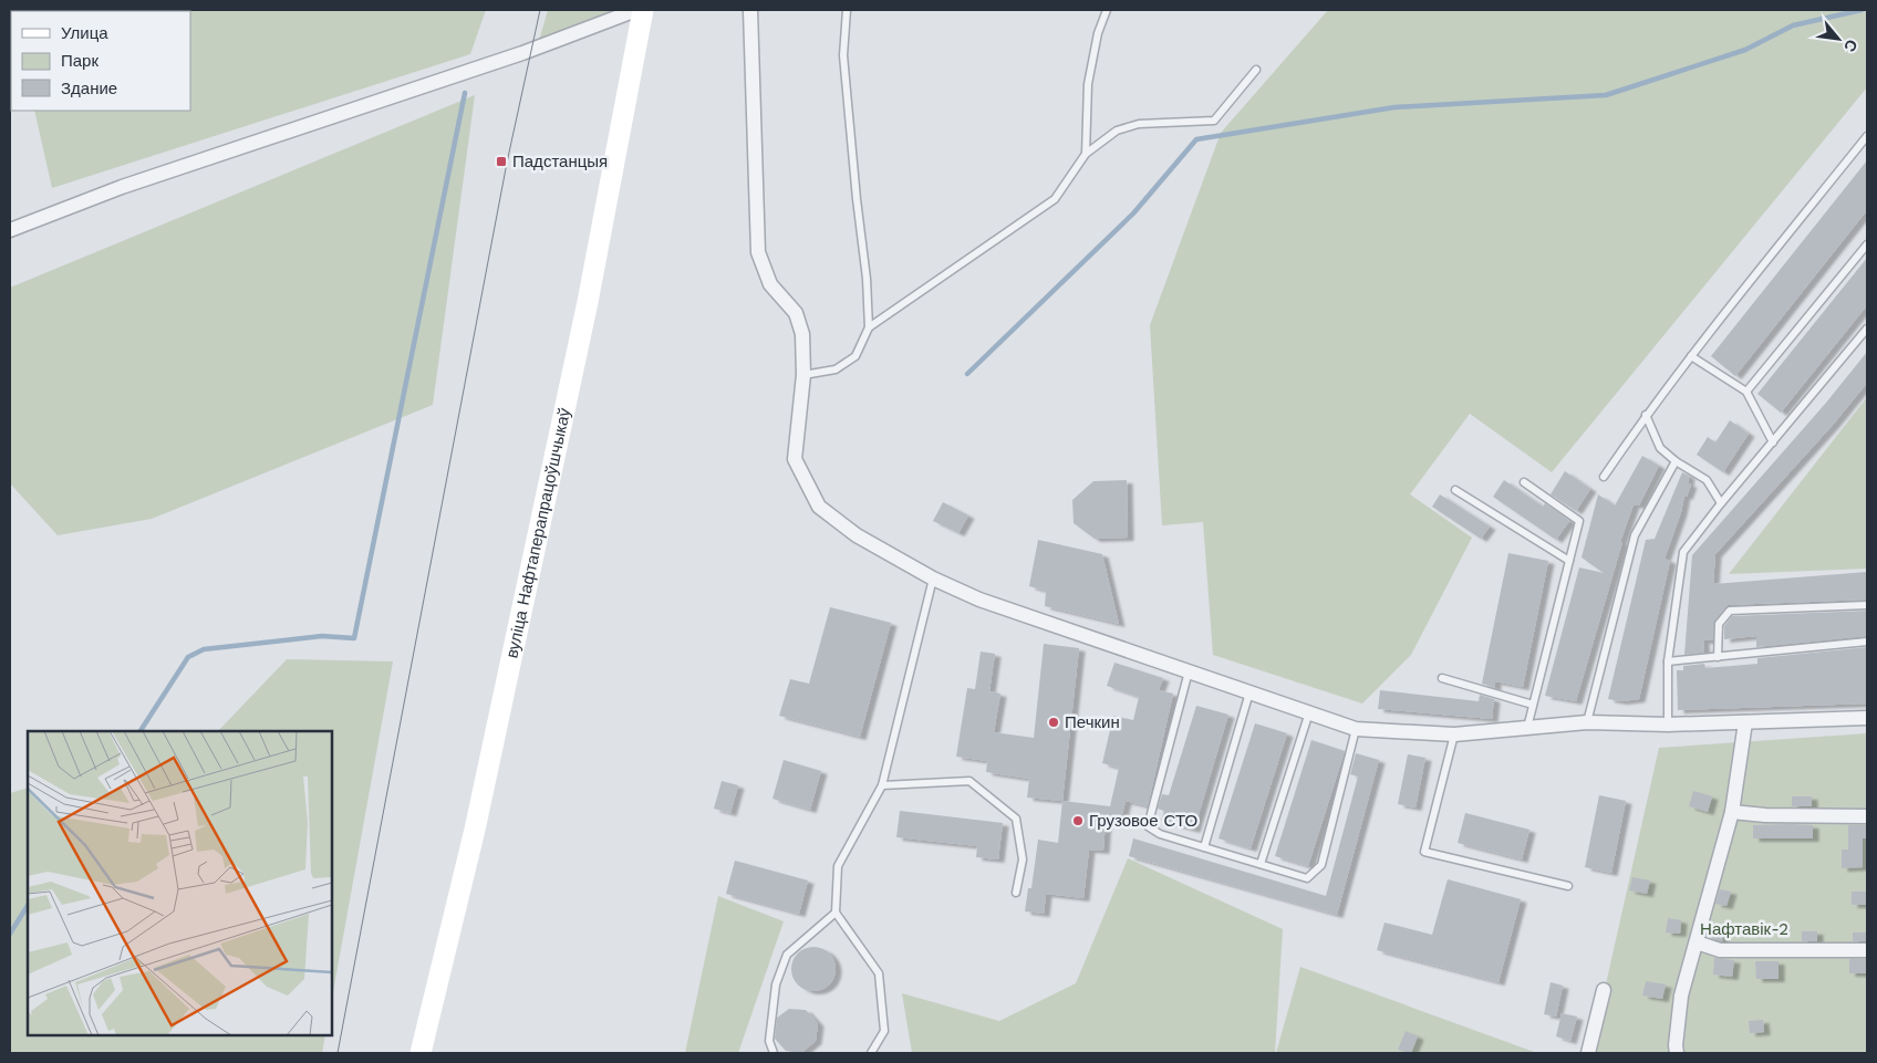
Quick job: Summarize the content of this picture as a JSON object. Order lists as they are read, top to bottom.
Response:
{
  "streets": {
    "main road": ["вуліца Нафтаперапрацоўшчыкаў"]
  },
  "parks": ["Нафтавік-2"],
  "places": {
    "transit": ["Падстанцыя"],
    "other": ["Печкин", "Грузовое СТО"]
  },
  "legend": ["Улица", "Парк", "Здание"],
  "north": "bottom right"
}
